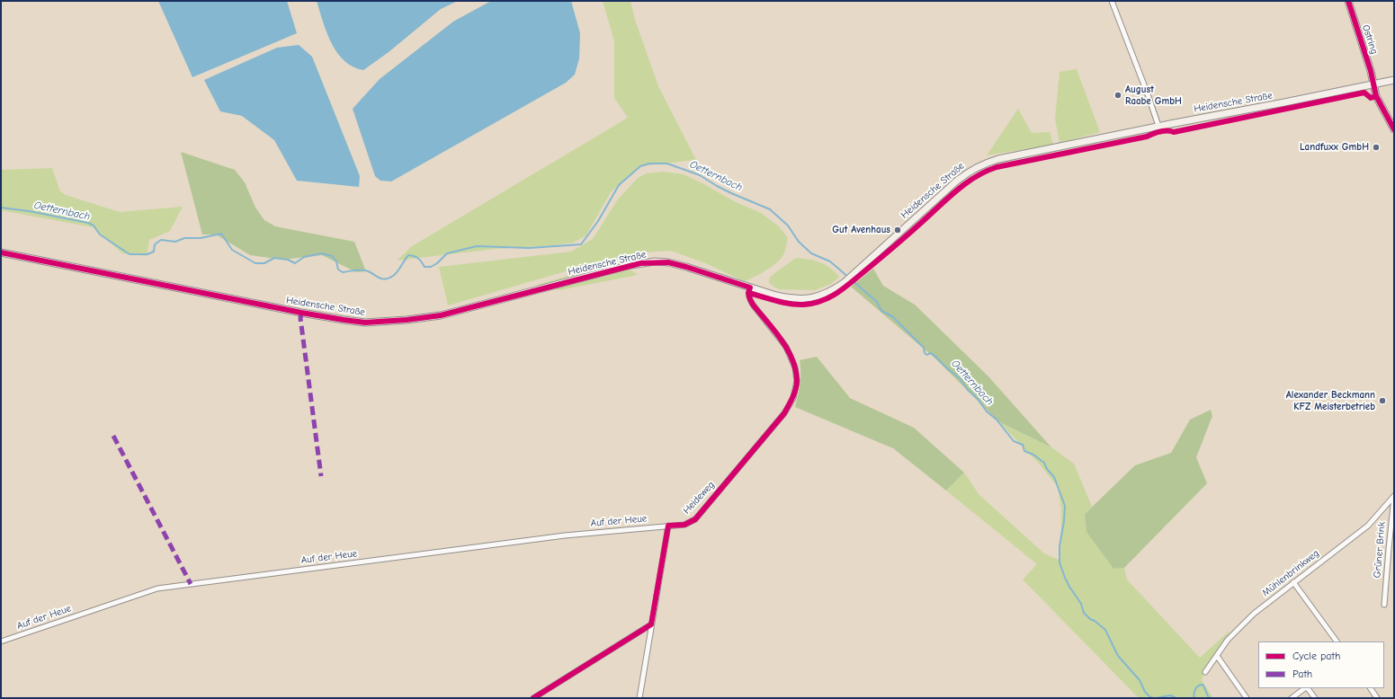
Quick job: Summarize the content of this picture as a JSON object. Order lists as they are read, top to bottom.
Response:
{
  "streets": {
    "main road": ["Ostring", "Heidensche Straße"],
    "street": [
      "Heideweg",
      "Auf der Heue",
      "Grüner Brink",
      "Mühlenbrinkweg"
    ]
  },
  "crossings": [
    ["Ostring", "Heidensche Straße"],
    ["Heidensche Straße", "Heideweg"],
    ["Heideweg", "Auf der Heue"],
    ["Grüner Brink", "Mühlenbrinkweg"]
  ],
  "water": ["Oetternbach"],
  "places": [
    "August Raabe GmbH",
    "Landfuxx GmbH",
    "Gut Avenhaus",
    "Alexander Beckmann KFZ Meisterbetrieb"
  ],
  "legend": ["Cycle path", "Path"]
}
